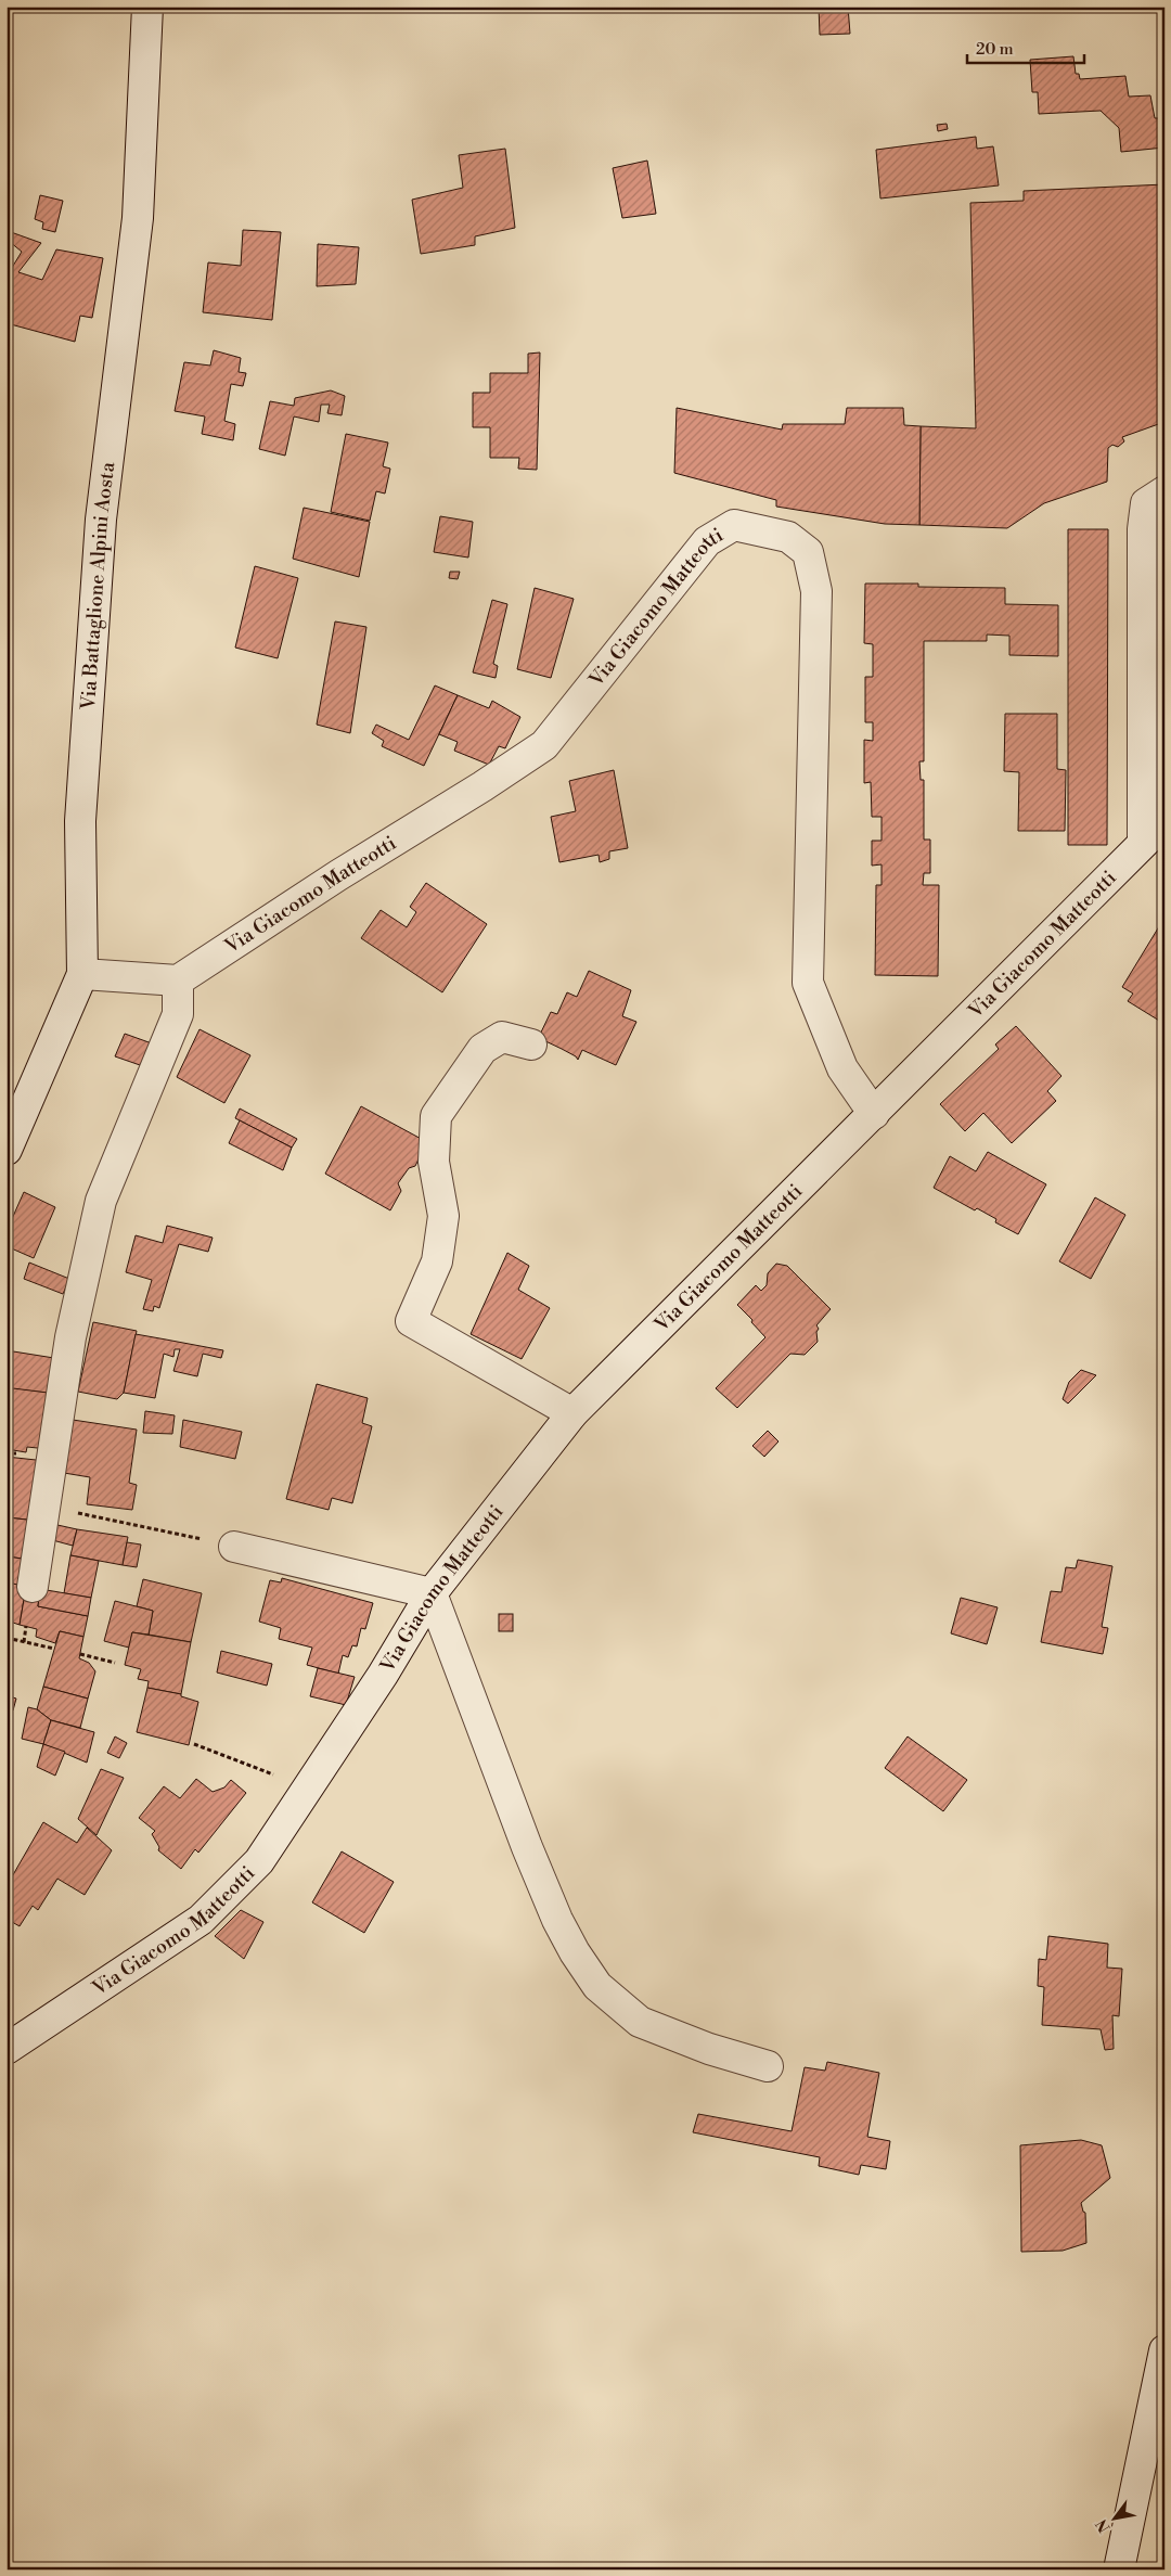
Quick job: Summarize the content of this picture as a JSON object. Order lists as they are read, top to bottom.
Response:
{
  "streets": {
    "street": ["Via Battaglione Alpini Aosta", "Via Giacomo Matteotti"]
  },
  "scale_bar": "20 m",
  "north": "bottom left"
}
